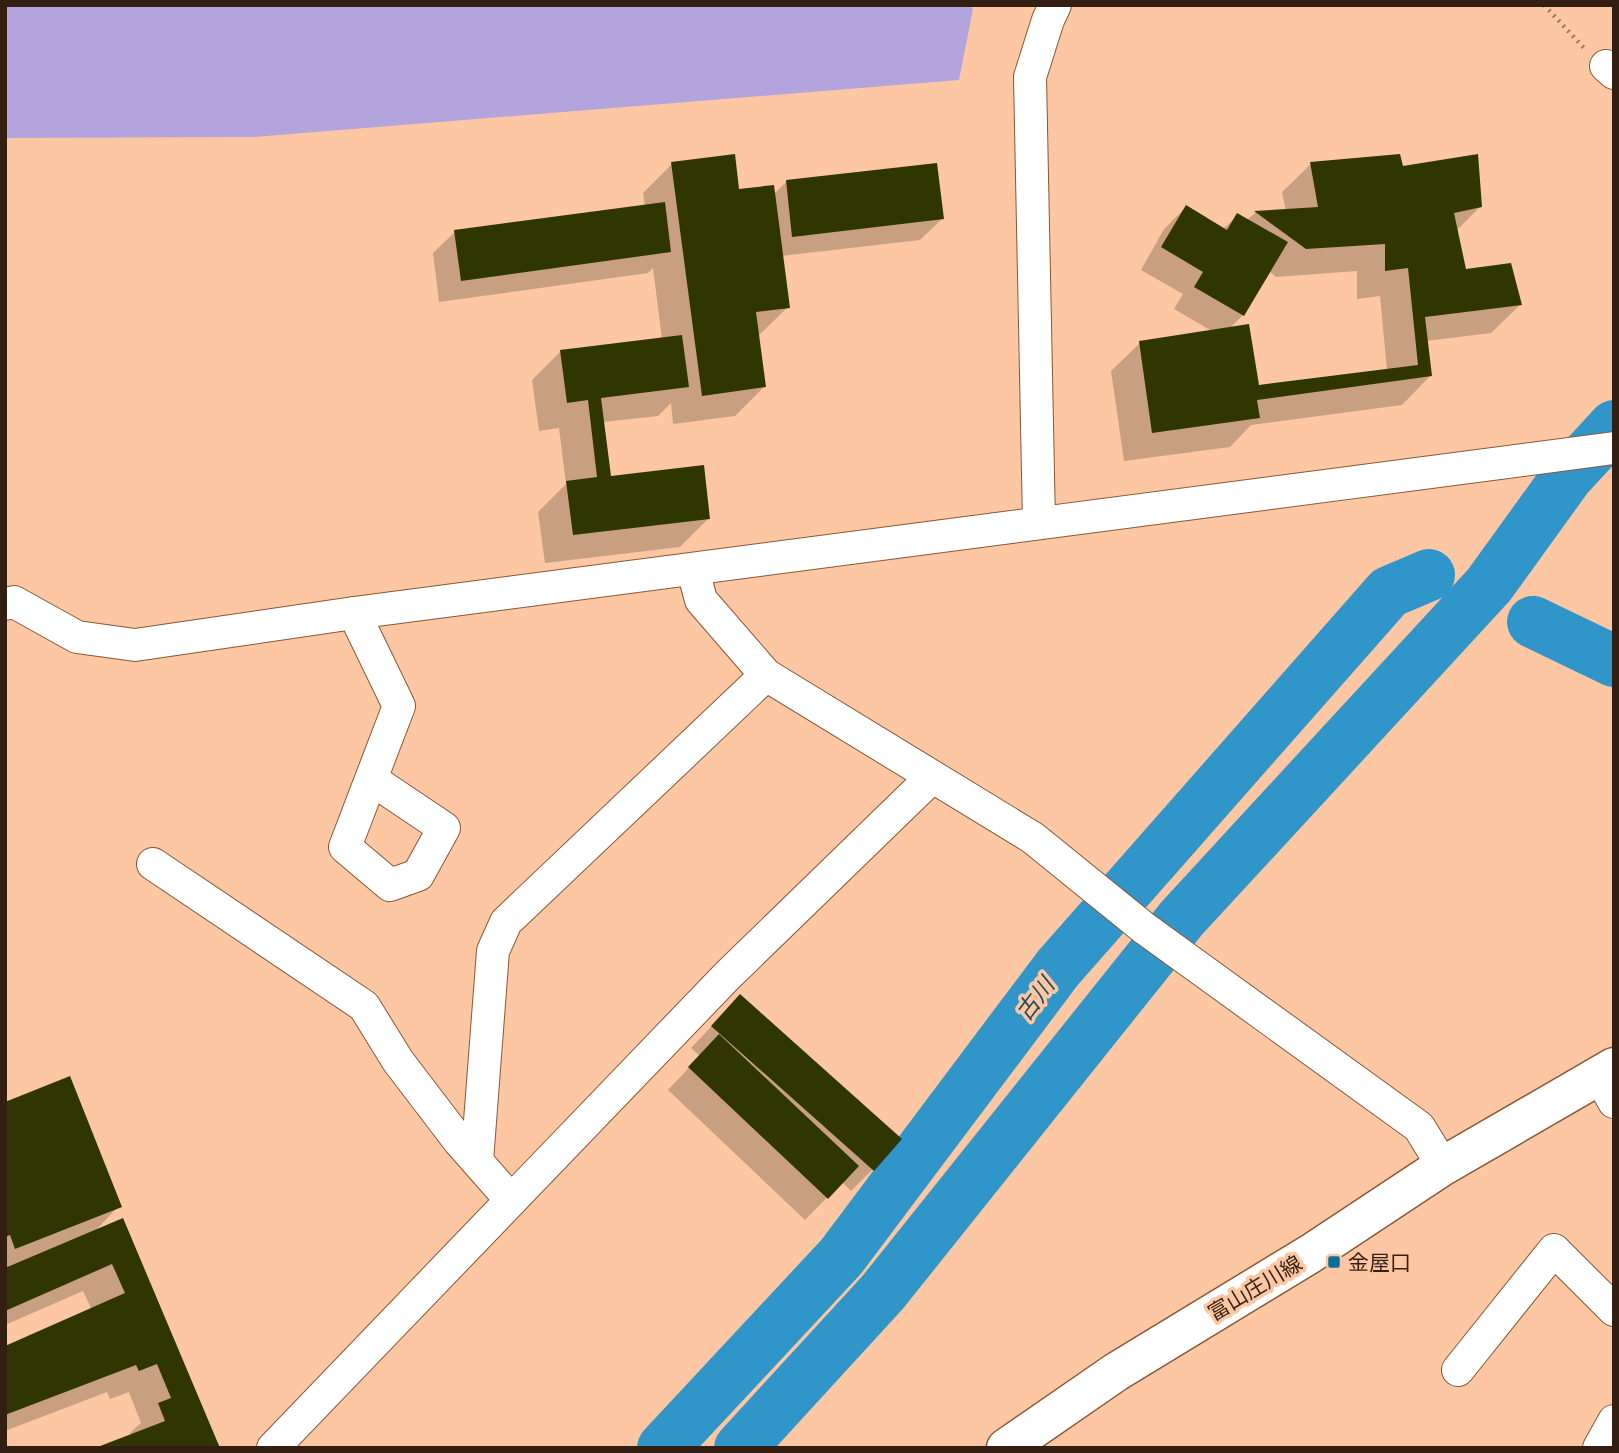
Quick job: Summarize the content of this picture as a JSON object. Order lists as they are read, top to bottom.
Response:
{
  "streets": {
    "main road": ["富山庄川線"]
  },
  "water": ["古川"],
  "places": {
    "transit": ["金屋口"]
  }
}
